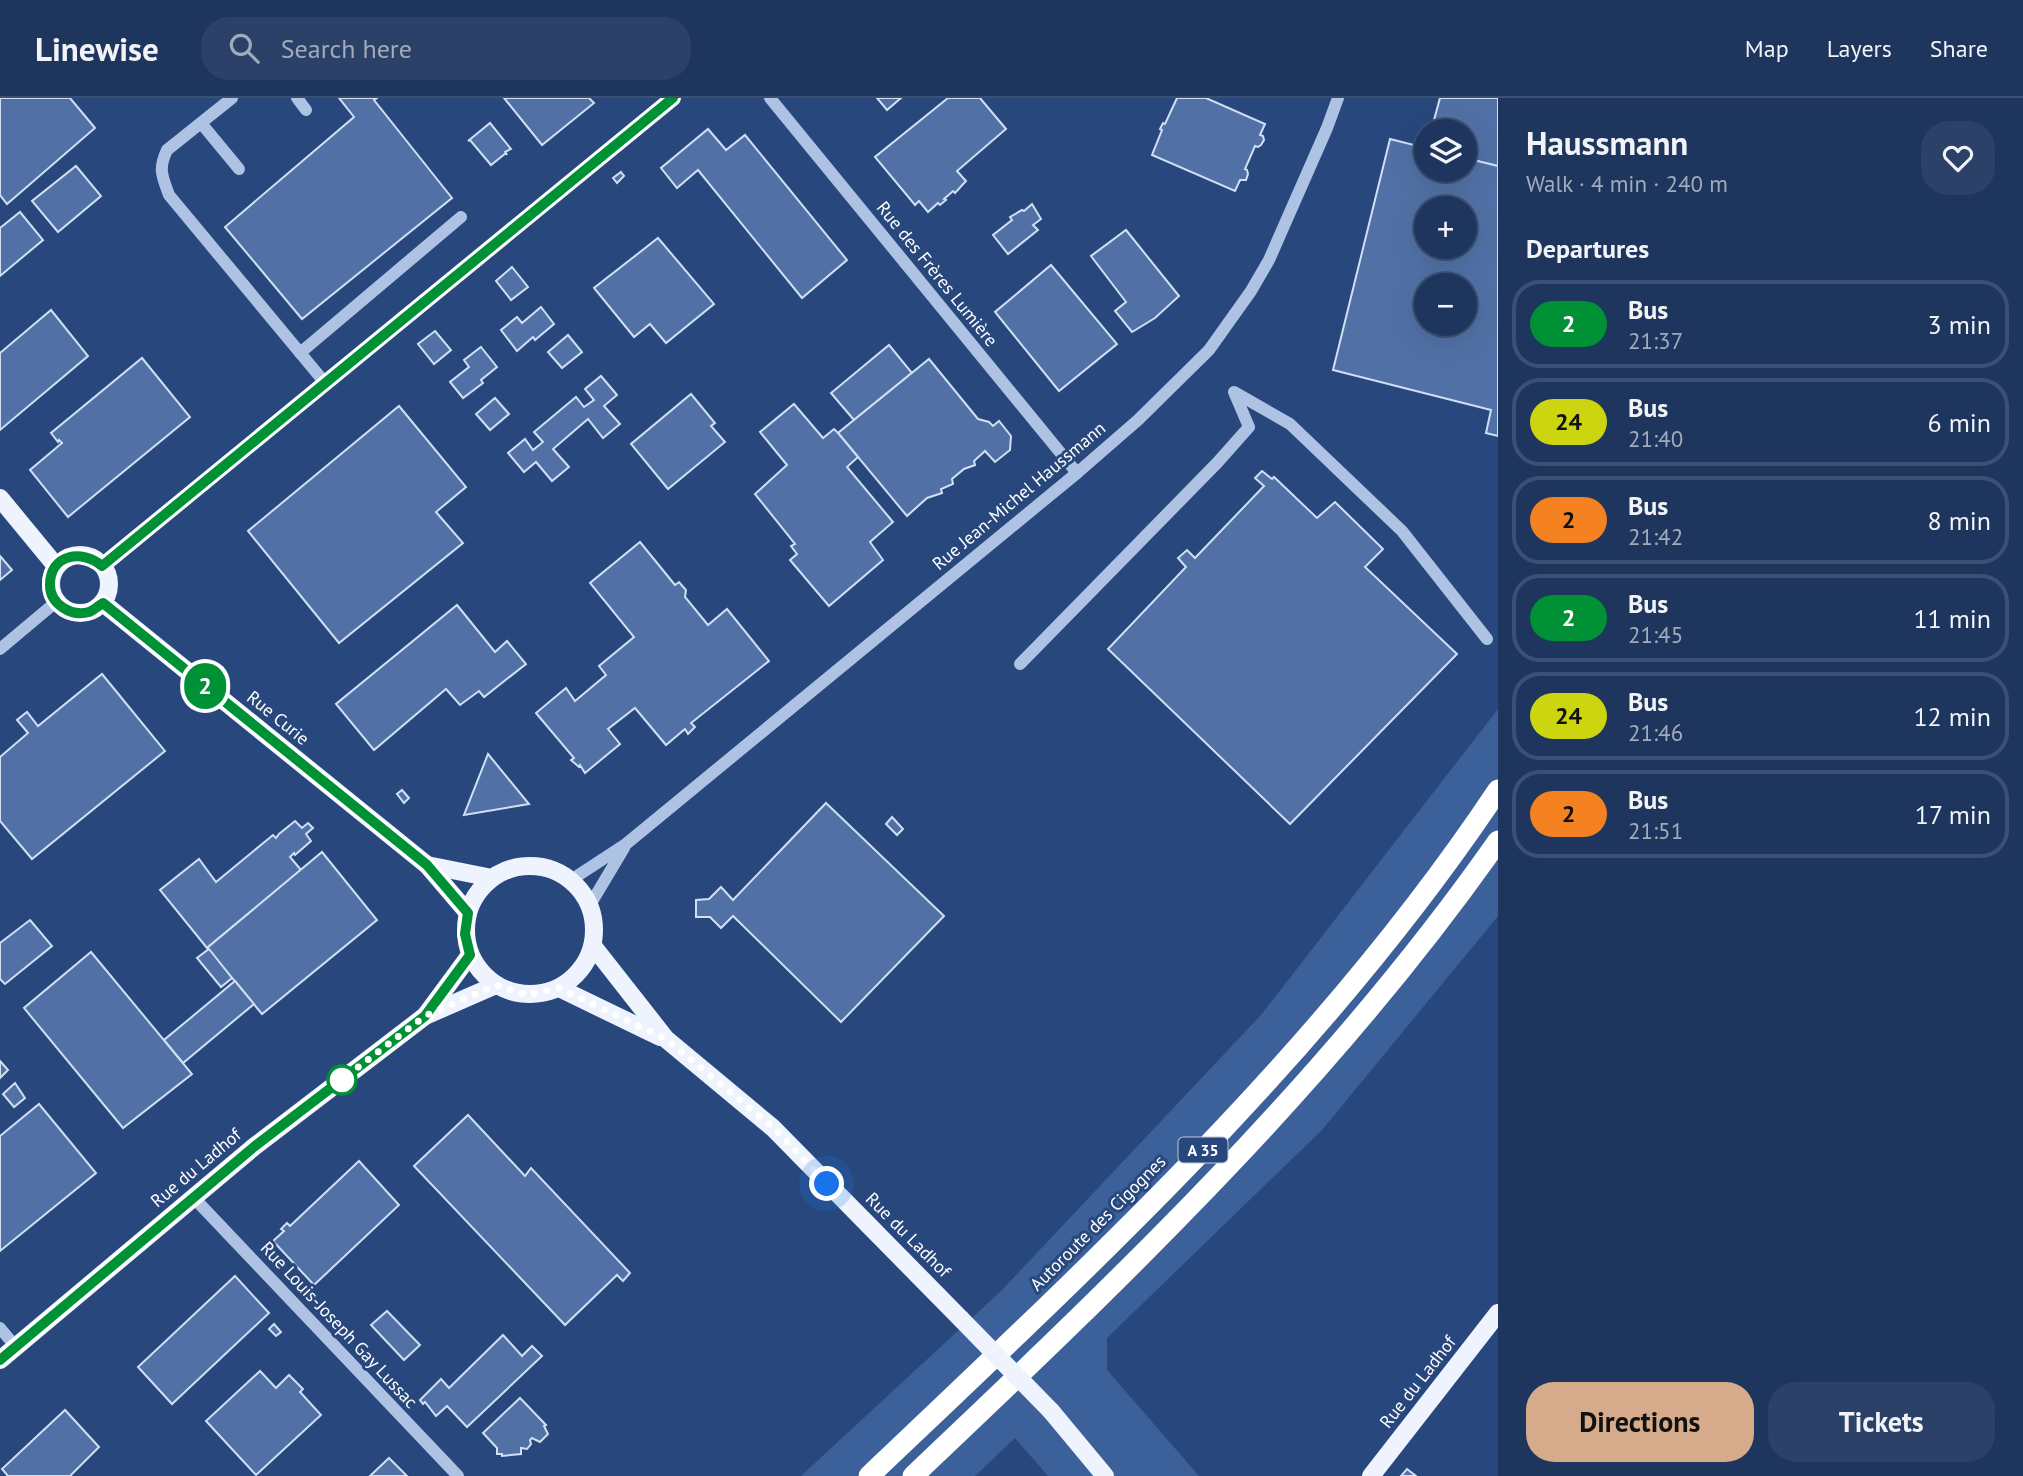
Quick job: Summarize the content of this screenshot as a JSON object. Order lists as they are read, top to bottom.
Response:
{
  "streets": {
    "highway": ["A 35", "Autoroute des Cigognes"],
    "main road": ["Rue Curie", "Rue du Ladhof"],
    "street": ["Rue des Frères Lumière", "Rue Jean-Michel Haussmann", "Rue Louis-Joseph Gay Lussac"]
  },
  "crossings": [
    ["Rue des Frères Lumière", "Rue Jean-Michel Haussmann"],
    ["Rue Jean-Michel Haussmann", "Rue Curie"],
    ["Rue Jean-Michel Haussmann", "Rue du Ladhof"],
    ["Rue Curie", "Rue du Ladhof"],
    ["Rue du Ladhof", "Rue Louis-Joseph Gay Lussac"]
  ],
  "lines": ["bus line 2"],
  "page": {
    "header": "Linewise",
    "search": "Search here",
    "nav": ["Map", "Layers", "Share"],
    "on_map": "2",
    "heading": [
      ["Haussmann", "Walk · 4 min · 240 m"],
      "Departures"
    ],
    "map_buttons": ["+", "−"],
    "list": [
      {
        "mark": "2",
        "name": "Bus",
        "note": "21:37",
        "value": "3 min"
      },
      {
        "mark": "24",
        "name": "Bus",
        "note": "21:40",
        "value": "6 min"
      },
      {
        "mark": "2",
        "name": "Bus",
        "note": "21:42",
        "value": "8 min"
      },
      {
        "mark": "2",
        "name": "Bus",
        "note": "21:45",
        "value": "11 min"
      },
      {
        "mark": "24",
        "name": "Bus",
        "note": "21:46",
        "value": "12 min"
      },
      {
        "mark": "2",
        "name": "Bus",
        "note": "21:51",
        "value": "17 min"
      }
    ],
    "buttons": ["Directions", "Tickets"]
  }
}
